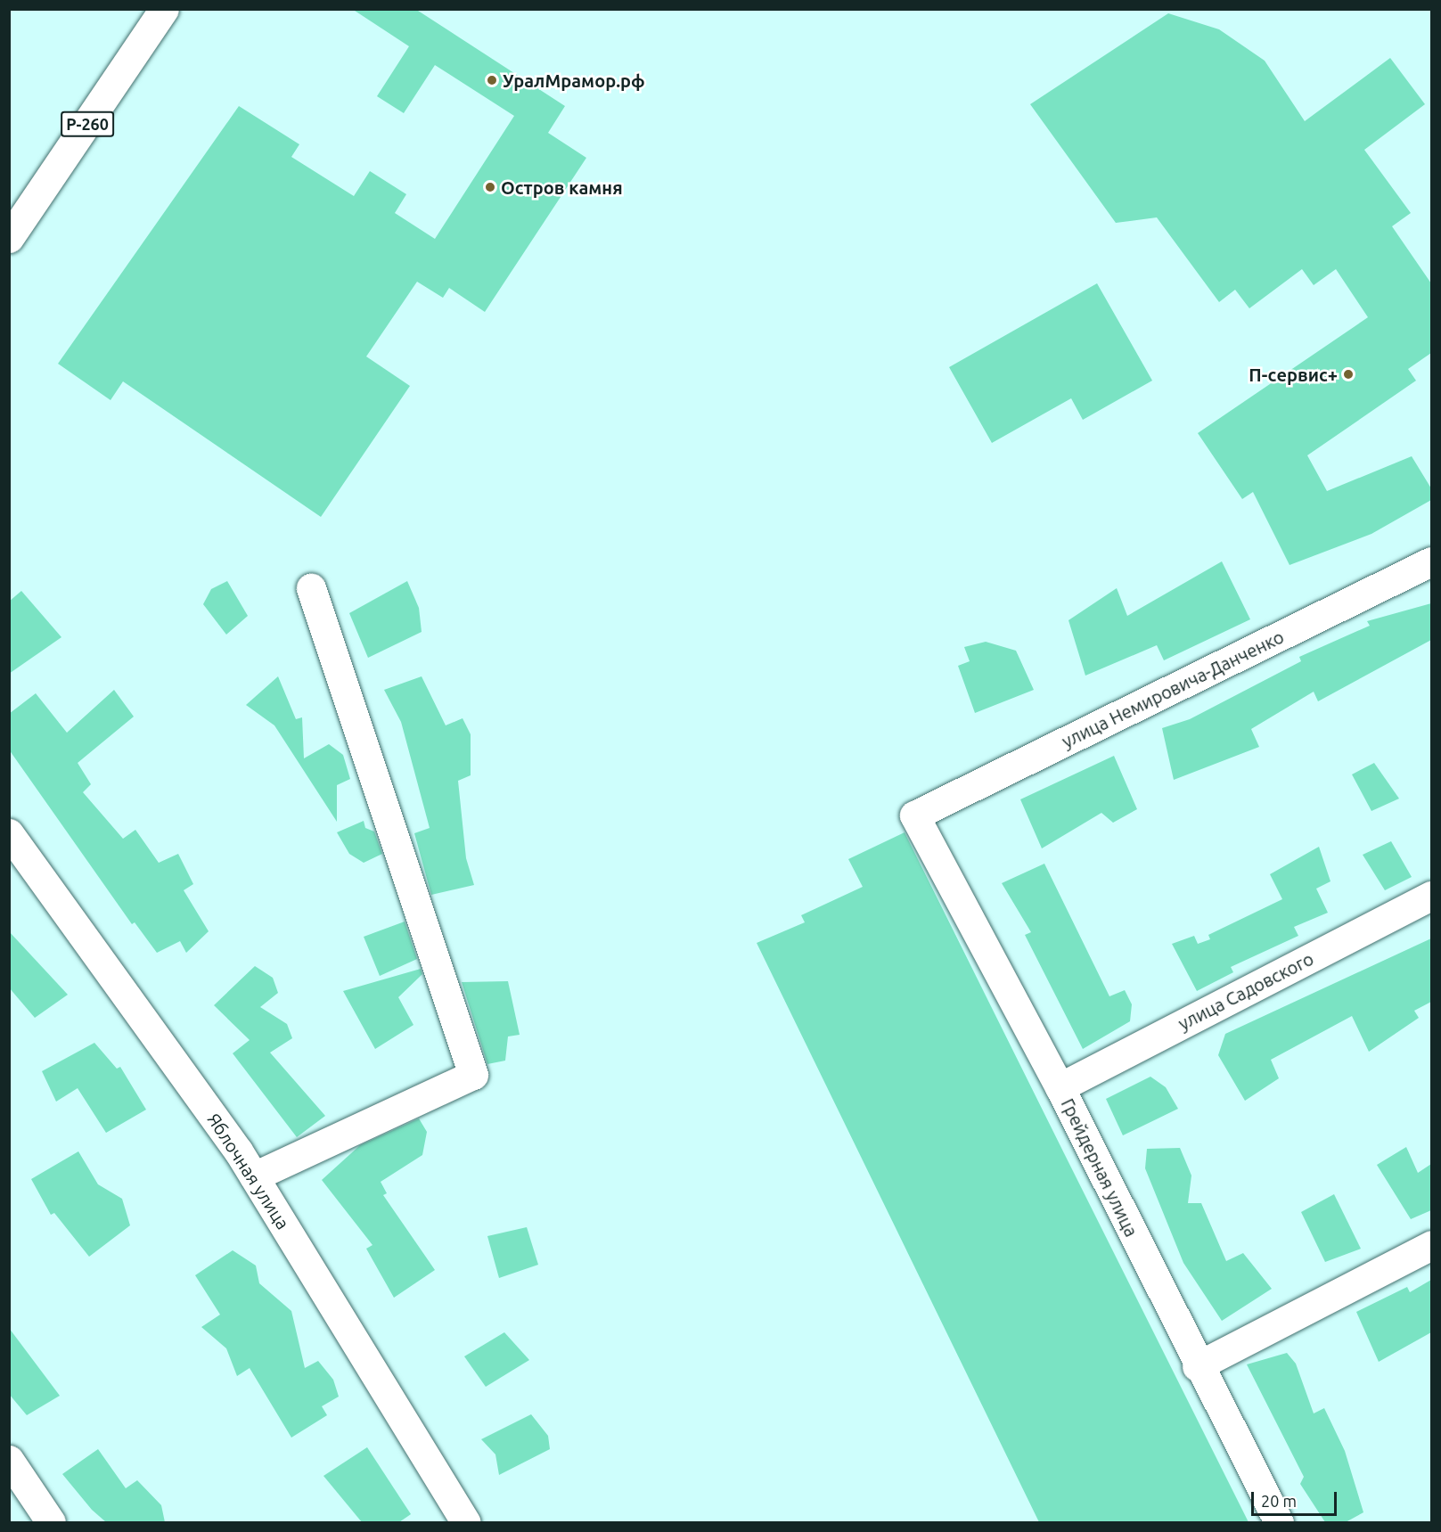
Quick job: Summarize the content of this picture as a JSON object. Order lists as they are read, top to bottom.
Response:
{
  "streets": {
    "main road": [
      "Р-260",
      "улица Немировича-Данченко",
      "улица Садовского",
      "Грейдерная улица",
      "Яблочная улица"
    ]
  },
  "crossings": [
    ["улица Немировича-Данченко", "Грейдерная улица"],
    ["улица Садовского", "Грейдерная улица"]
  ],
  "places": ["УралМрамор.рф", "Остров камня", "П-сервис+"],
  "scale_bar": "20 m"
}
